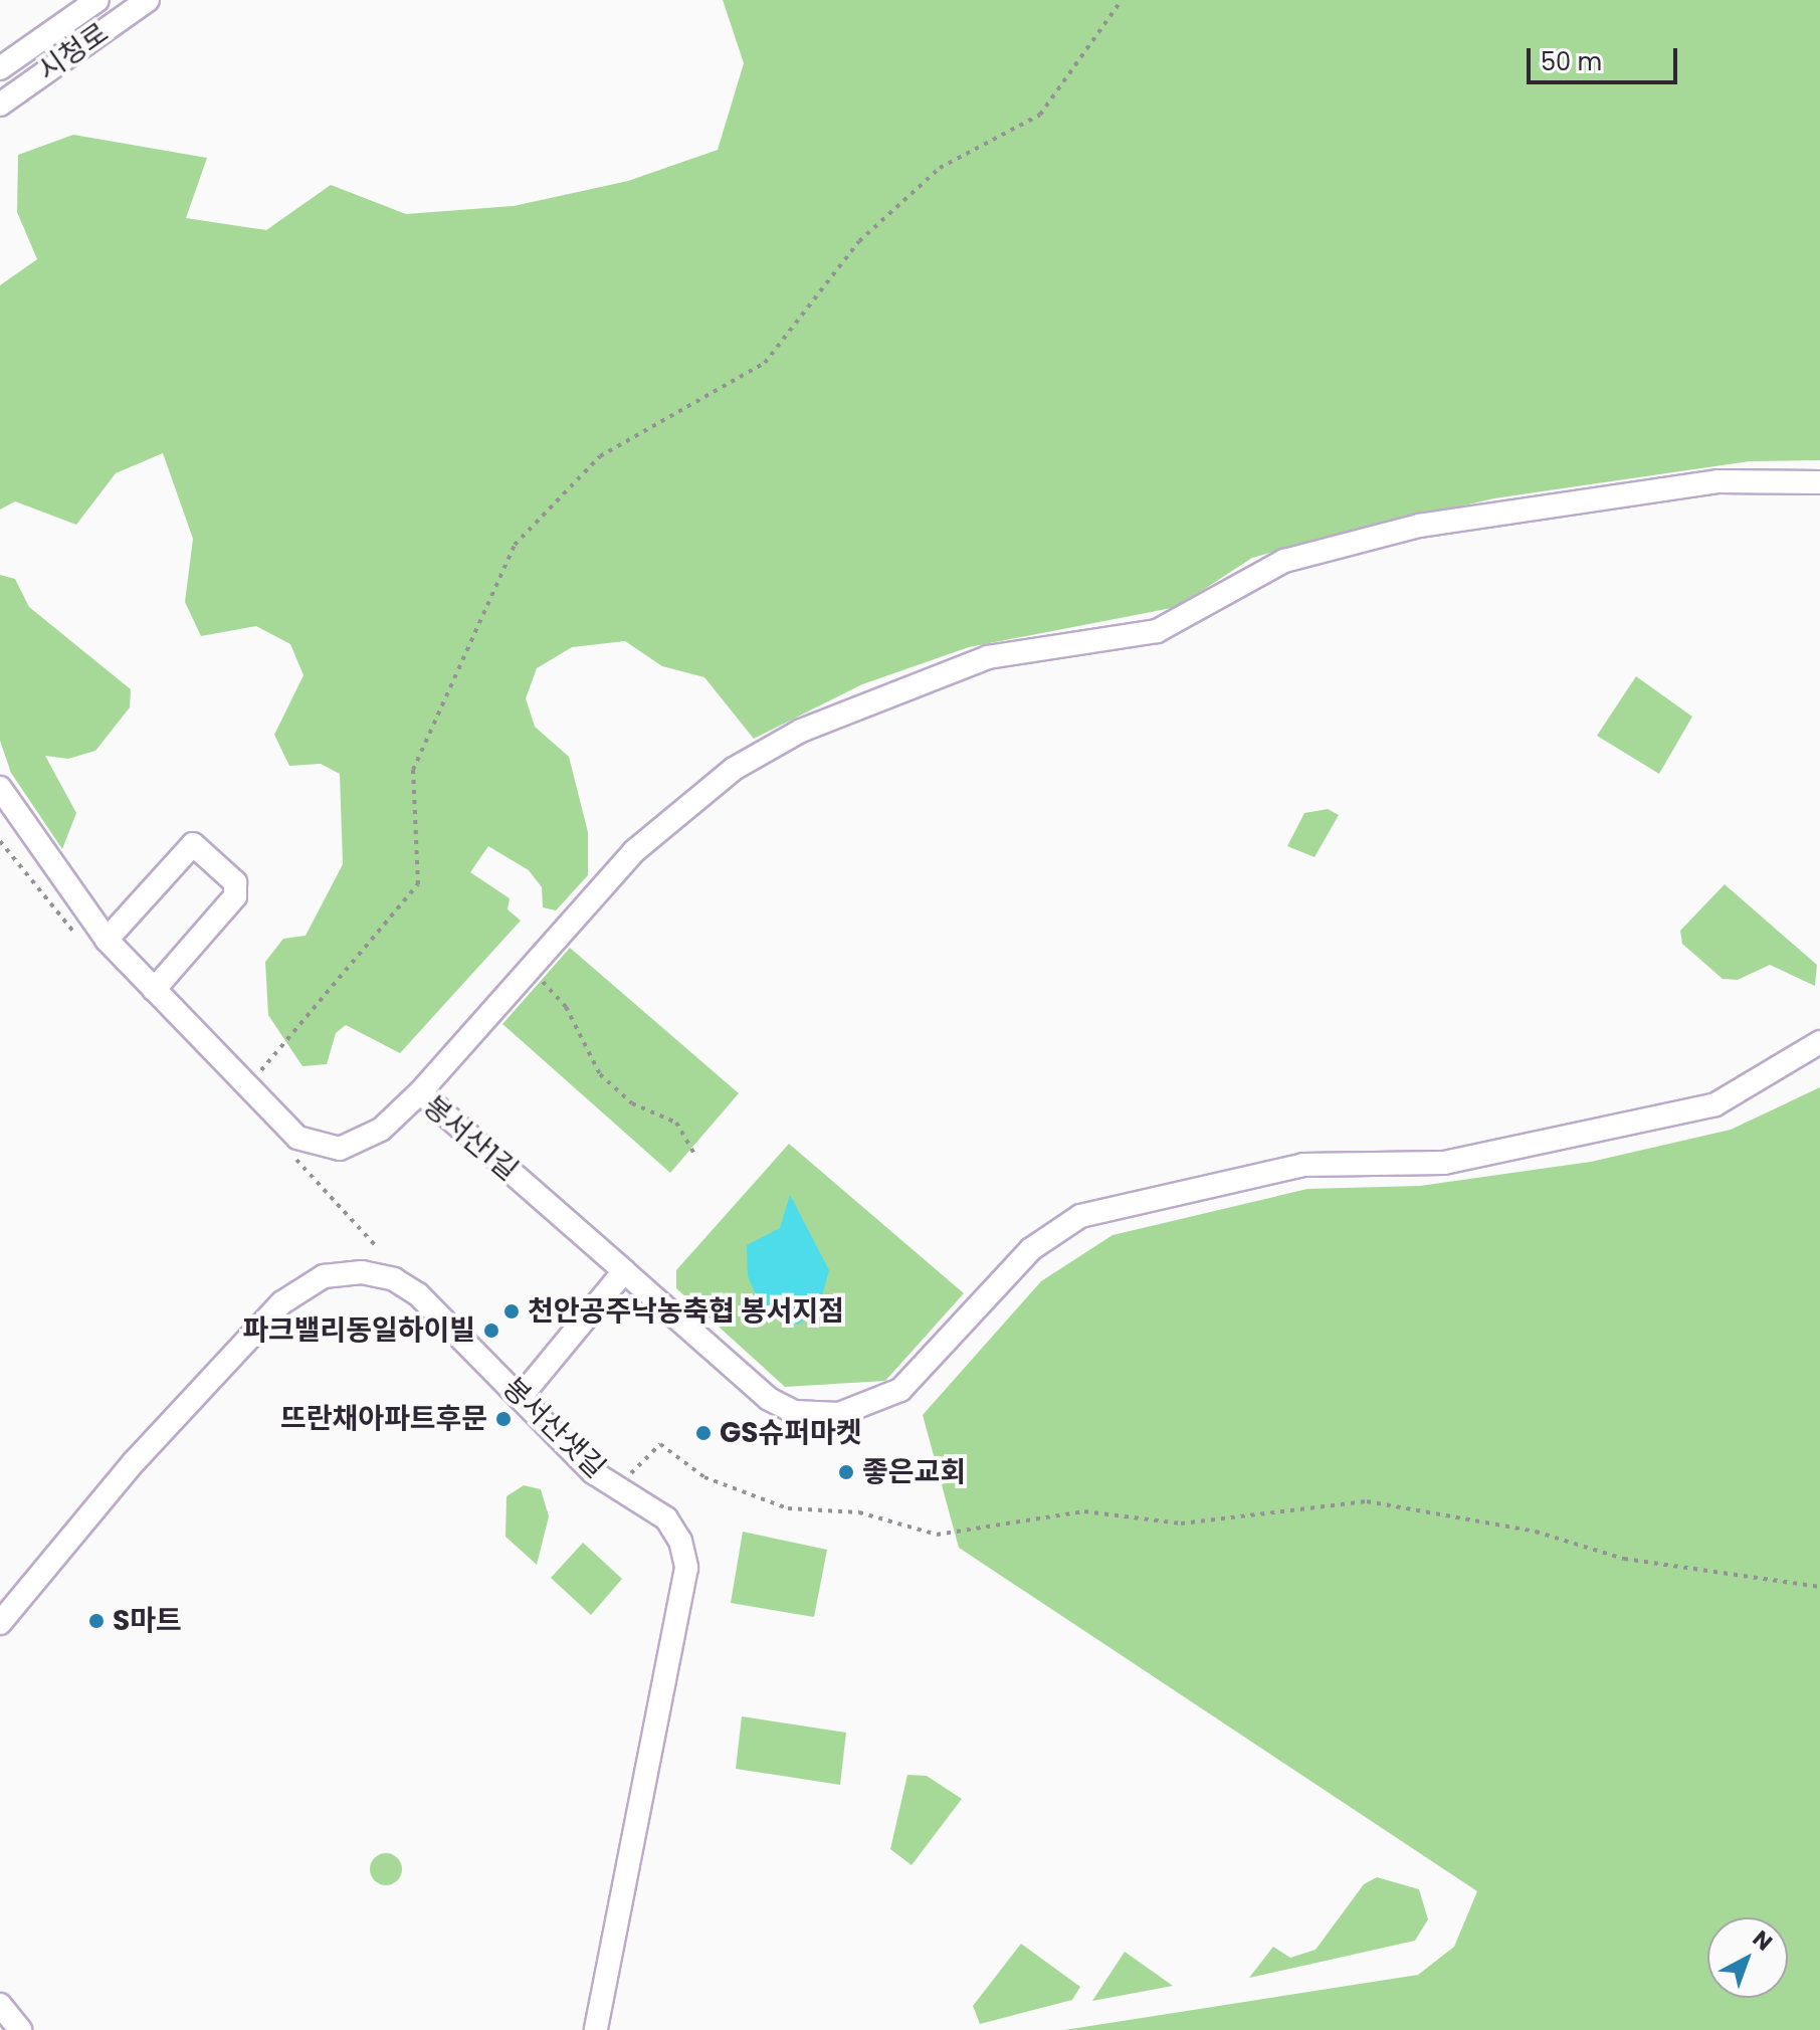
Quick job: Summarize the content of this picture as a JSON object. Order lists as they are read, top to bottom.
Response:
{
  "streets": {
    "street": ["시청로", "봉서산1길", "봉서산샛길"]
  },
  "places": [
    "천안공주낙농축협 봉서지점",
    "파크밸리동일하이빌",
    "뜨란채아파트후문",
    "GS슈퍼마켓",
    "좋은교회",
    "S마트"
  ],
  "scale_bar": "50 m",
  "north": "top right"
}
